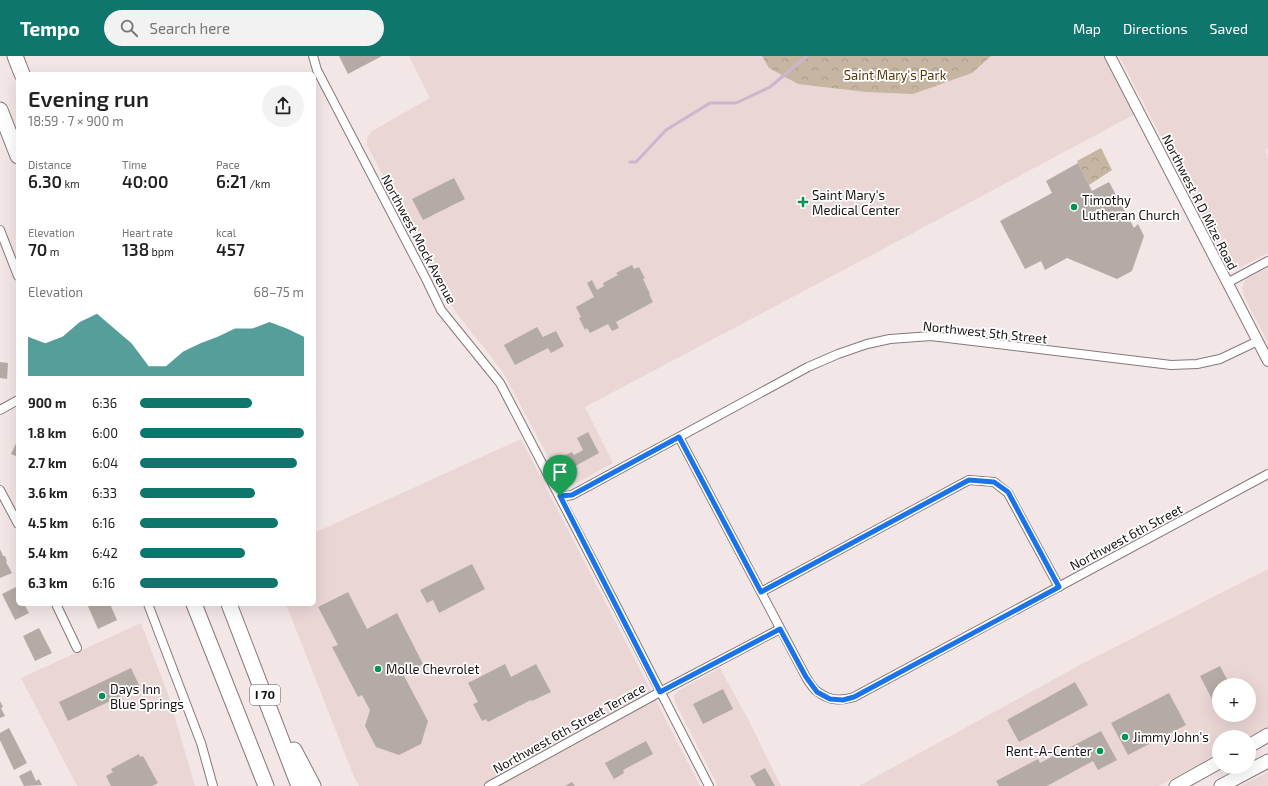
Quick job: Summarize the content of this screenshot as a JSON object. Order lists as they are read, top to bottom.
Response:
{
  "streets": {
    "highway": ["I 70"],
    "street": [
      "Northwest R D Mize Road",
      "Northwest Mock Avenue",
      "Northwest 5th Street",
      "Northwest 6th Street",
      "Northwest 6th Street Terrace"
    ]
  },
  "crossings": [
    ["Northwest R D Mize Road", "Northwest 5th Street"],
    ["Northwest Mock Avenue", "Northwest 5th Street"],
    ["Northwest Mock Avenue", "Northwest 6th Street Terrace"],
    ["Northwest 5th Street", "Northwest 6th Street"]
  ],
  "parks": ["Saint Mary's Park"],
  "places": {
    "health": ["Saint Mary's Medical Center"],
    "other": [
      "Timothy Lutheran Church",
      "Molle Chevrolet",
      "Days Inn Blue Springs",
      "Jimmy John's",
      "Rent-A-Center"
    ]
  },
  "page": {
    "header": "Tempo",
    "search": "Search here",
    "nav": ["Map", "Directions", "Saved"],
    "heading": ["Evening run", "18:59 · 7 × 900 m"],
    "stats": [
      ["Distance", "6.30 km"],
      ["Time", "40:00"],
      ["Pace", "6:21 /km"],
      ["Elevation", "70 m"],
      ["Heart rate", "138 bpm"],
      ["kcal", "457"]
    ],
    "chart": ["Elevation", "68–75 m"],
    "list": [
      {
        "name": "900 m",
        "note": "6:36"
      },
      {
        "name": "1.8 km",
        "note": "6:00"
      },
      {
        "name": "2.7 km",
        "note": "6:04"
      },
      {
        "name": "3.6 km",
        "note": "6:33"
      },
      {
        "name": "4.5 km",
        "note": "6:16"
      },
      {
        "name": "5.4 km",
        "note": "6:42"
      },
      {
        "name": "6.3 km",
        "note": "6:16"
      }
    ],
    "map_buttons": ["+", "−"]
  }
}
